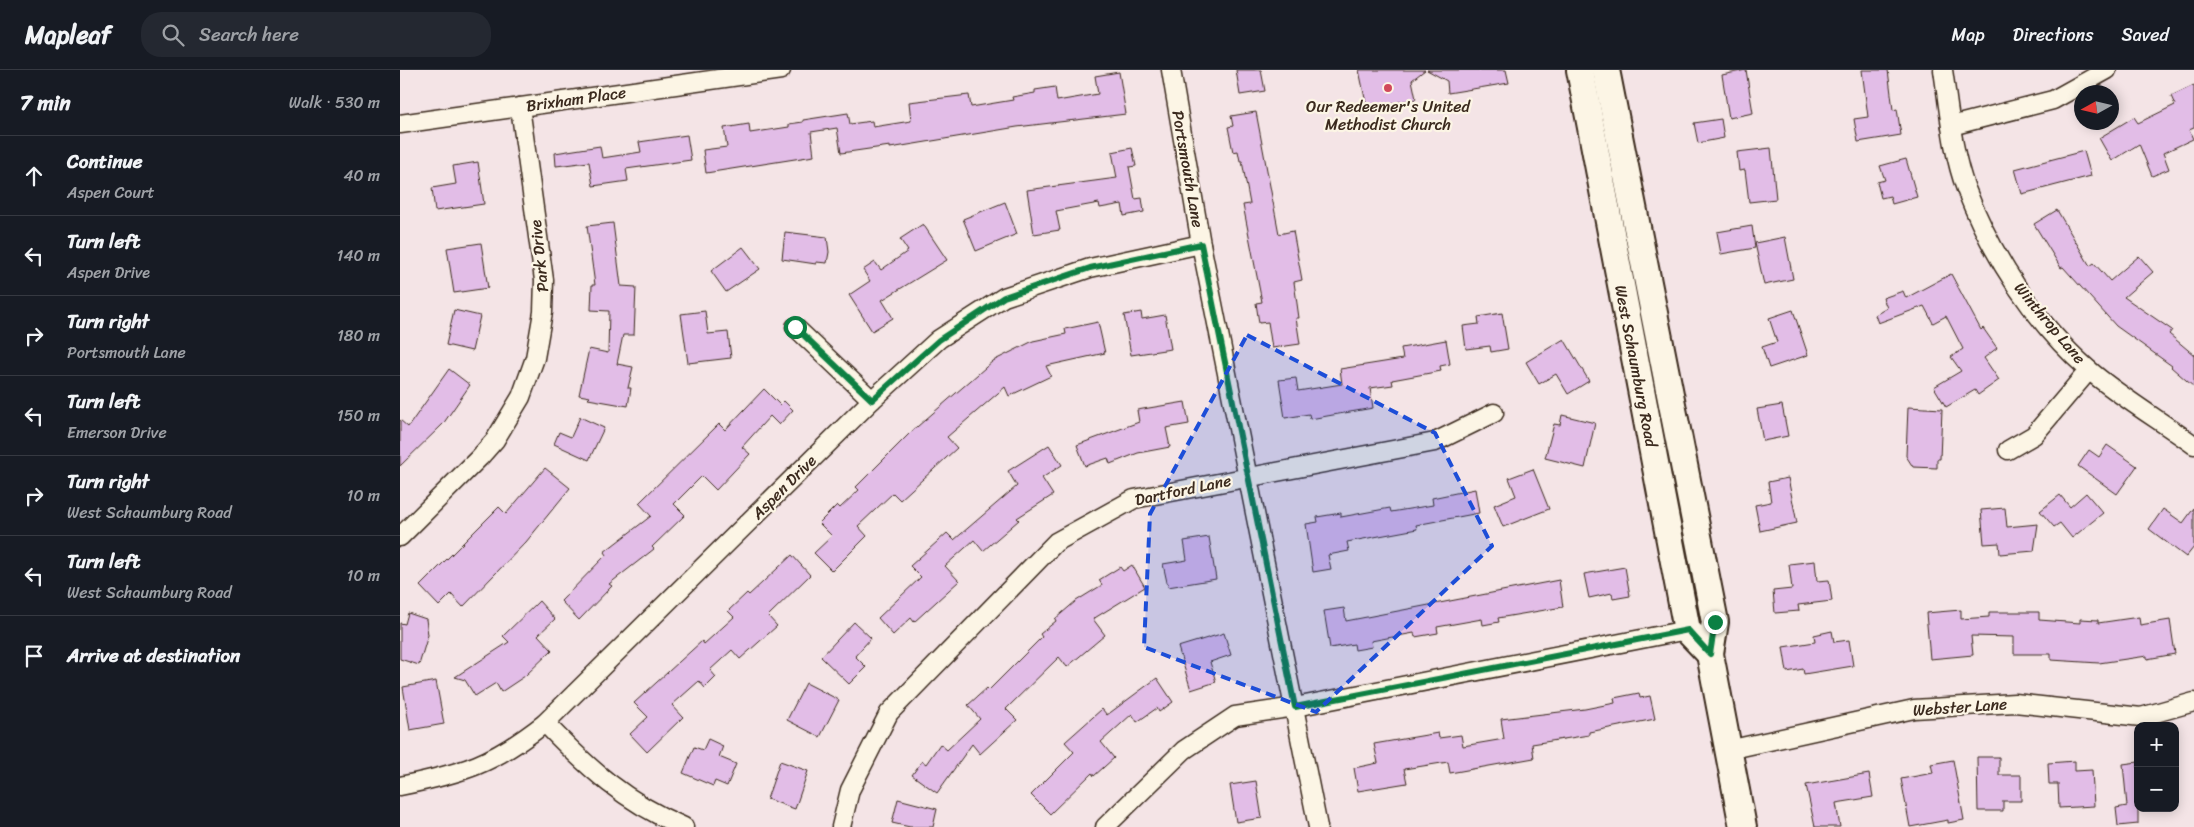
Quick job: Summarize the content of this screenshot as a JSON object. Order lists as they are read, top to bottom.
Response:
{
  "streets": {
    "main road": ["West Schaumburg Road"],
    "street": [
      "Brixham Place",
      "Portsmouth Lane",
      "Park Drive",
      "Winthrop Lane",
      "Aspen Drive",
      "Dartford Lane",
      "Webster Lane"
    ]
  },
  "crossings": [
    ["Brixham Place", "Park Drive"],
    ["Portsmouth Lane", "Aspen Drive"],
    ["Portsmouth Lane", "Dartford Lane"],
    ["West Schaumburg Road", "Webster Lane"]
  ],
  "places": ["Our Redeemer's United Methodist Church"],
  "north": "left",
  "page": {
    "header": "Mapleaf",
    "search": "Search here",
    "nav": ["Map", "Directions", "Saved"],
    "heading": ["7 min", "Walk · 530 m"],
    "list": [
      ["Continue", "Aspen Court", "40 m"],
      ["Turn left", "Aspen Drive", "140 m"],
      ["Turn right", "Portsmouth Lane", "180 m"],
      ["Turn left", "Emerson Drive", "150 m"],
      ["Turn right", "West Schaumburg Road", "10 m"],
      ["Turn left", "West Schaumburg Road", "10 m"],
      "Arrive at destination"
    ],
    "map_buttons": ["+", "−"]
  }
}
